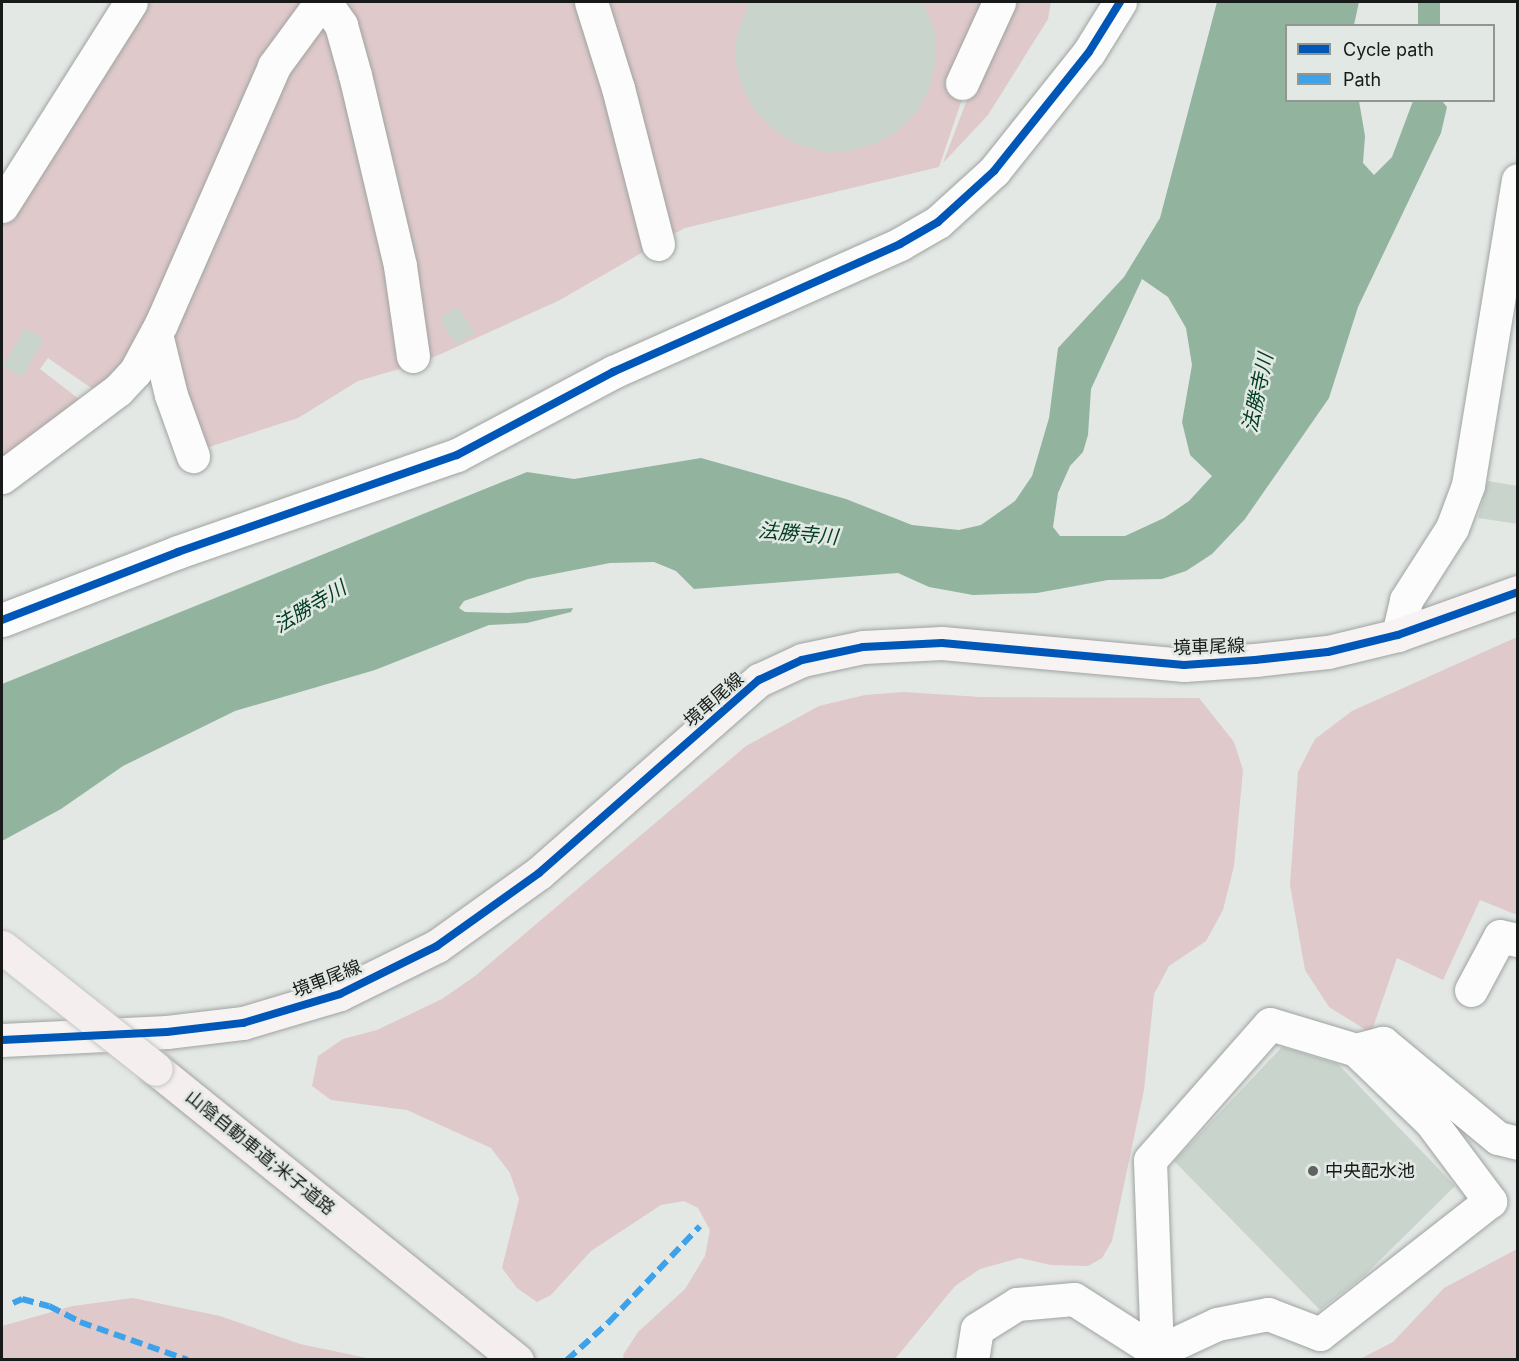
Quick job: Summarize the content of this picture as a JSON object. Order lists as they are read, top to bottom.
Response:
{
  "streets": {
    "highway": ["山陰自動車道;米子道路"],
    "main road": ["境車尾線"]
  },
  "water": ["法勝寺川"],
  "places": ["中央配水池"],
  "legend": ["Cycle path", "Path"]
}
